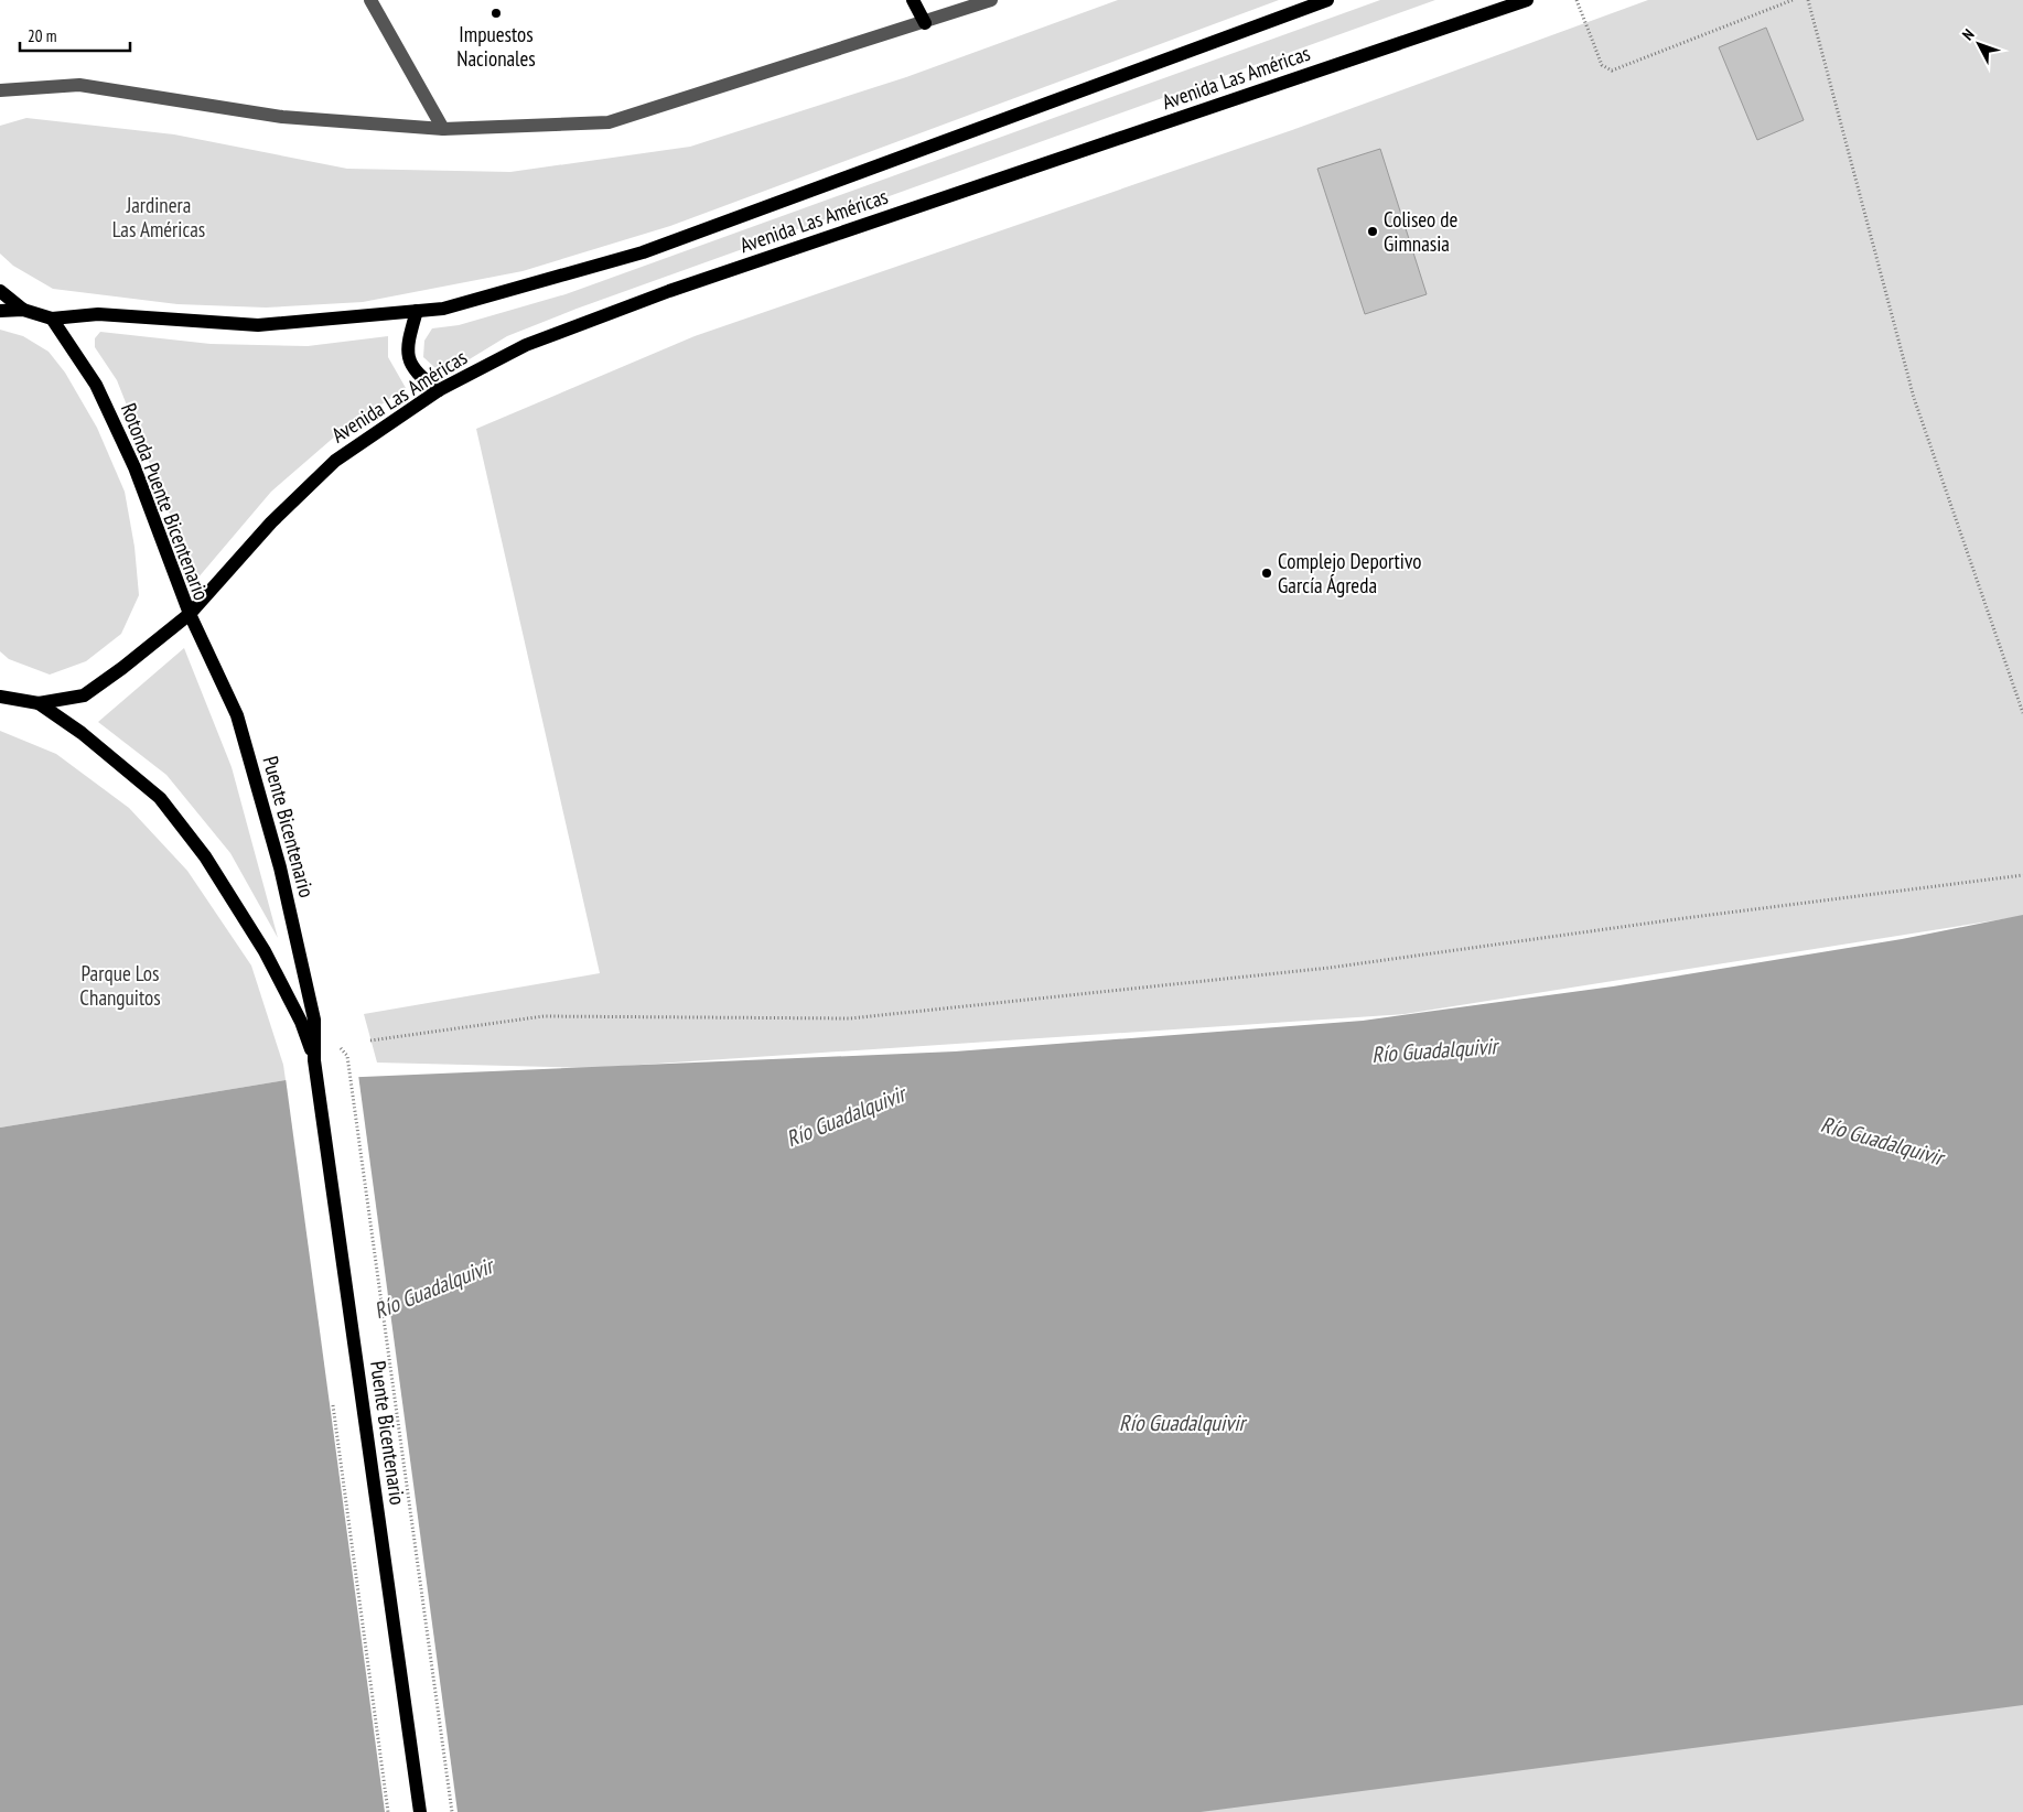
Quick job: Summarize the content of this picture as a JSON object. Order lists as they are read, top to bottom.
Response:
{
  "streets": {
    "main road": ["Avenida Las Américas", "Rotonda Puente Bicentenario", "Puente Bicentenario"]
  },
  "crossings": [
    ["Avenida Las Américas", "Rotonda Puente Bicentenario"],
    ["Avenida Las Américas", "Puente Bicentenario"],
    ["Rotonda Puente Bicentenario", "Puente Bicentenario"]
  ],
  "water": ["Río Guadalquivir"],
  "parks": ["Jardinera Las Américas", "Parque Los Changuitos"],
  "places": ["Impuestos Nacionales", "Coliseo de Gimnasia", "Complejo Deportivo García Ágreda"],
  "scale_bar": "20 m",
  "north": "top left"
}
